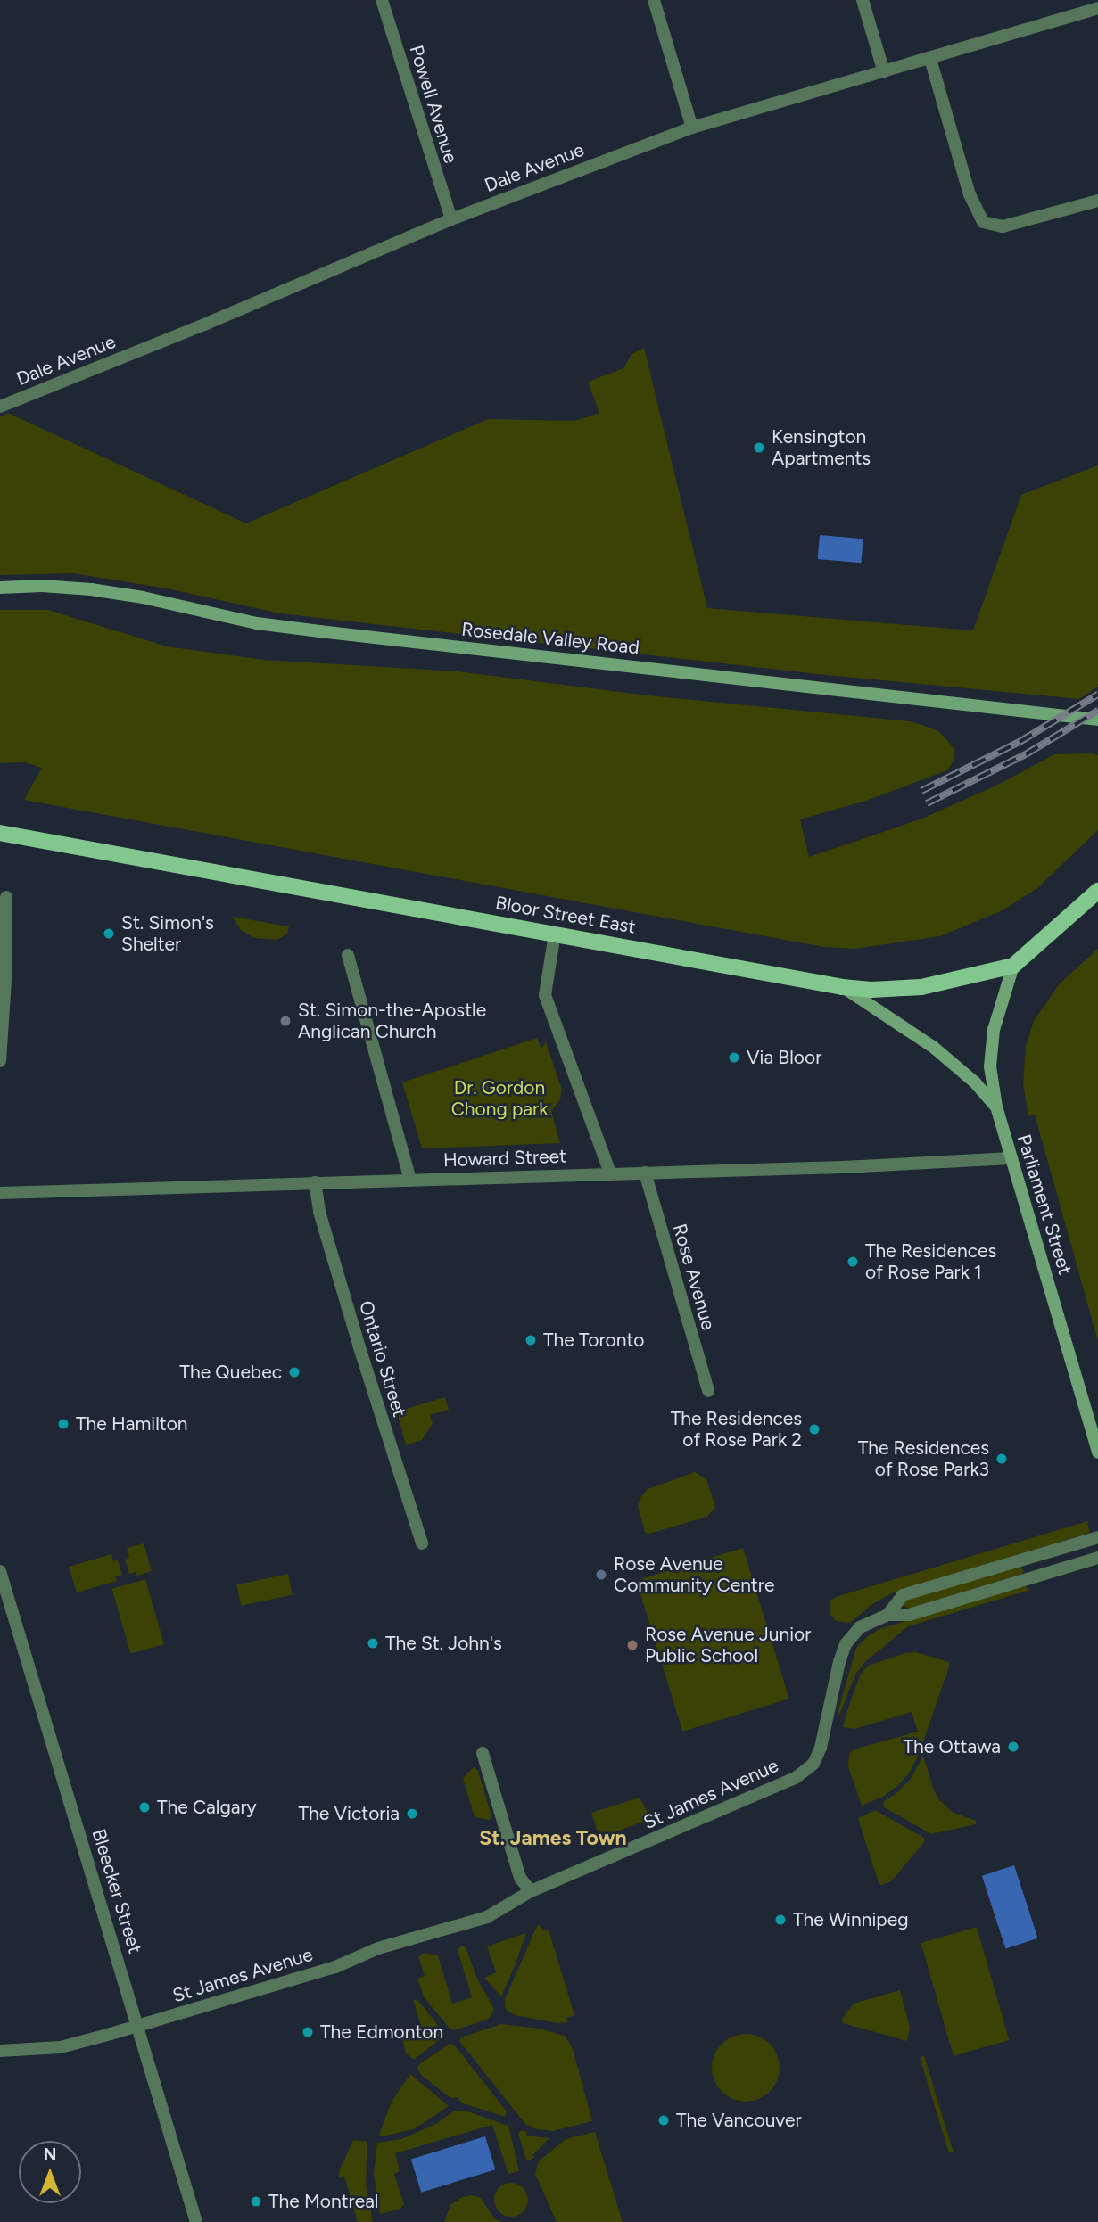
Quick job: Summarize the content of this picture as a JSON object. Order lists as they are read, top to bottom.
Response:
{
  "streets": {
    "main road": ["Bloor Street East"],
    "street": [
      "Powell Avenue",
      "Dale Avenue",
      "Rosedale Valley Road",
      "Howard Street",
      "Parliament Street",
      "Rose Avenue",
      "Ontario Street",
      "St James Avenue",
      "Bleecker Street"
    ]
  },
  "crossings": [
    ["Powell Avenue", "Dale Avenue"],
    ["Bloor Street East", "Parliament Street"],
    ["Howard Street", "Parliament Street"],
    ["Howard Street", "Rose Avenue"],
    ["Howard Street", "Ontario Street"],
    ["St James Avenue", "Bleecker Street"]
  ],
  "districts": ["St. James Town"],
  "parks": ["Dr. Gordon Chong park"],
  "places": [
    "Kensington Apartments",
    "St. Simon's Shelter",
    "St. Simon-the-Apostle Anglican Church",
    "Via Bloor",
    "The Residences of Rose Park 1",
    "The Toronto",
    "The Quebec",
    "The Hamilton",
    "The Residences of Rose Park 2",
    "The Residences of Rose Park3",
    "Rose Avenue Community Centre",
    "The St. John's",
    "Rose Avenue Junior Public School",
    "The Ottawa",
    "The Calgary",
    "The Victoria",
    "The Winnipeg",
    "The Edmonton",
    "The Vancouver",
    "The Montreal"
  ],
  "north": "top"
}
